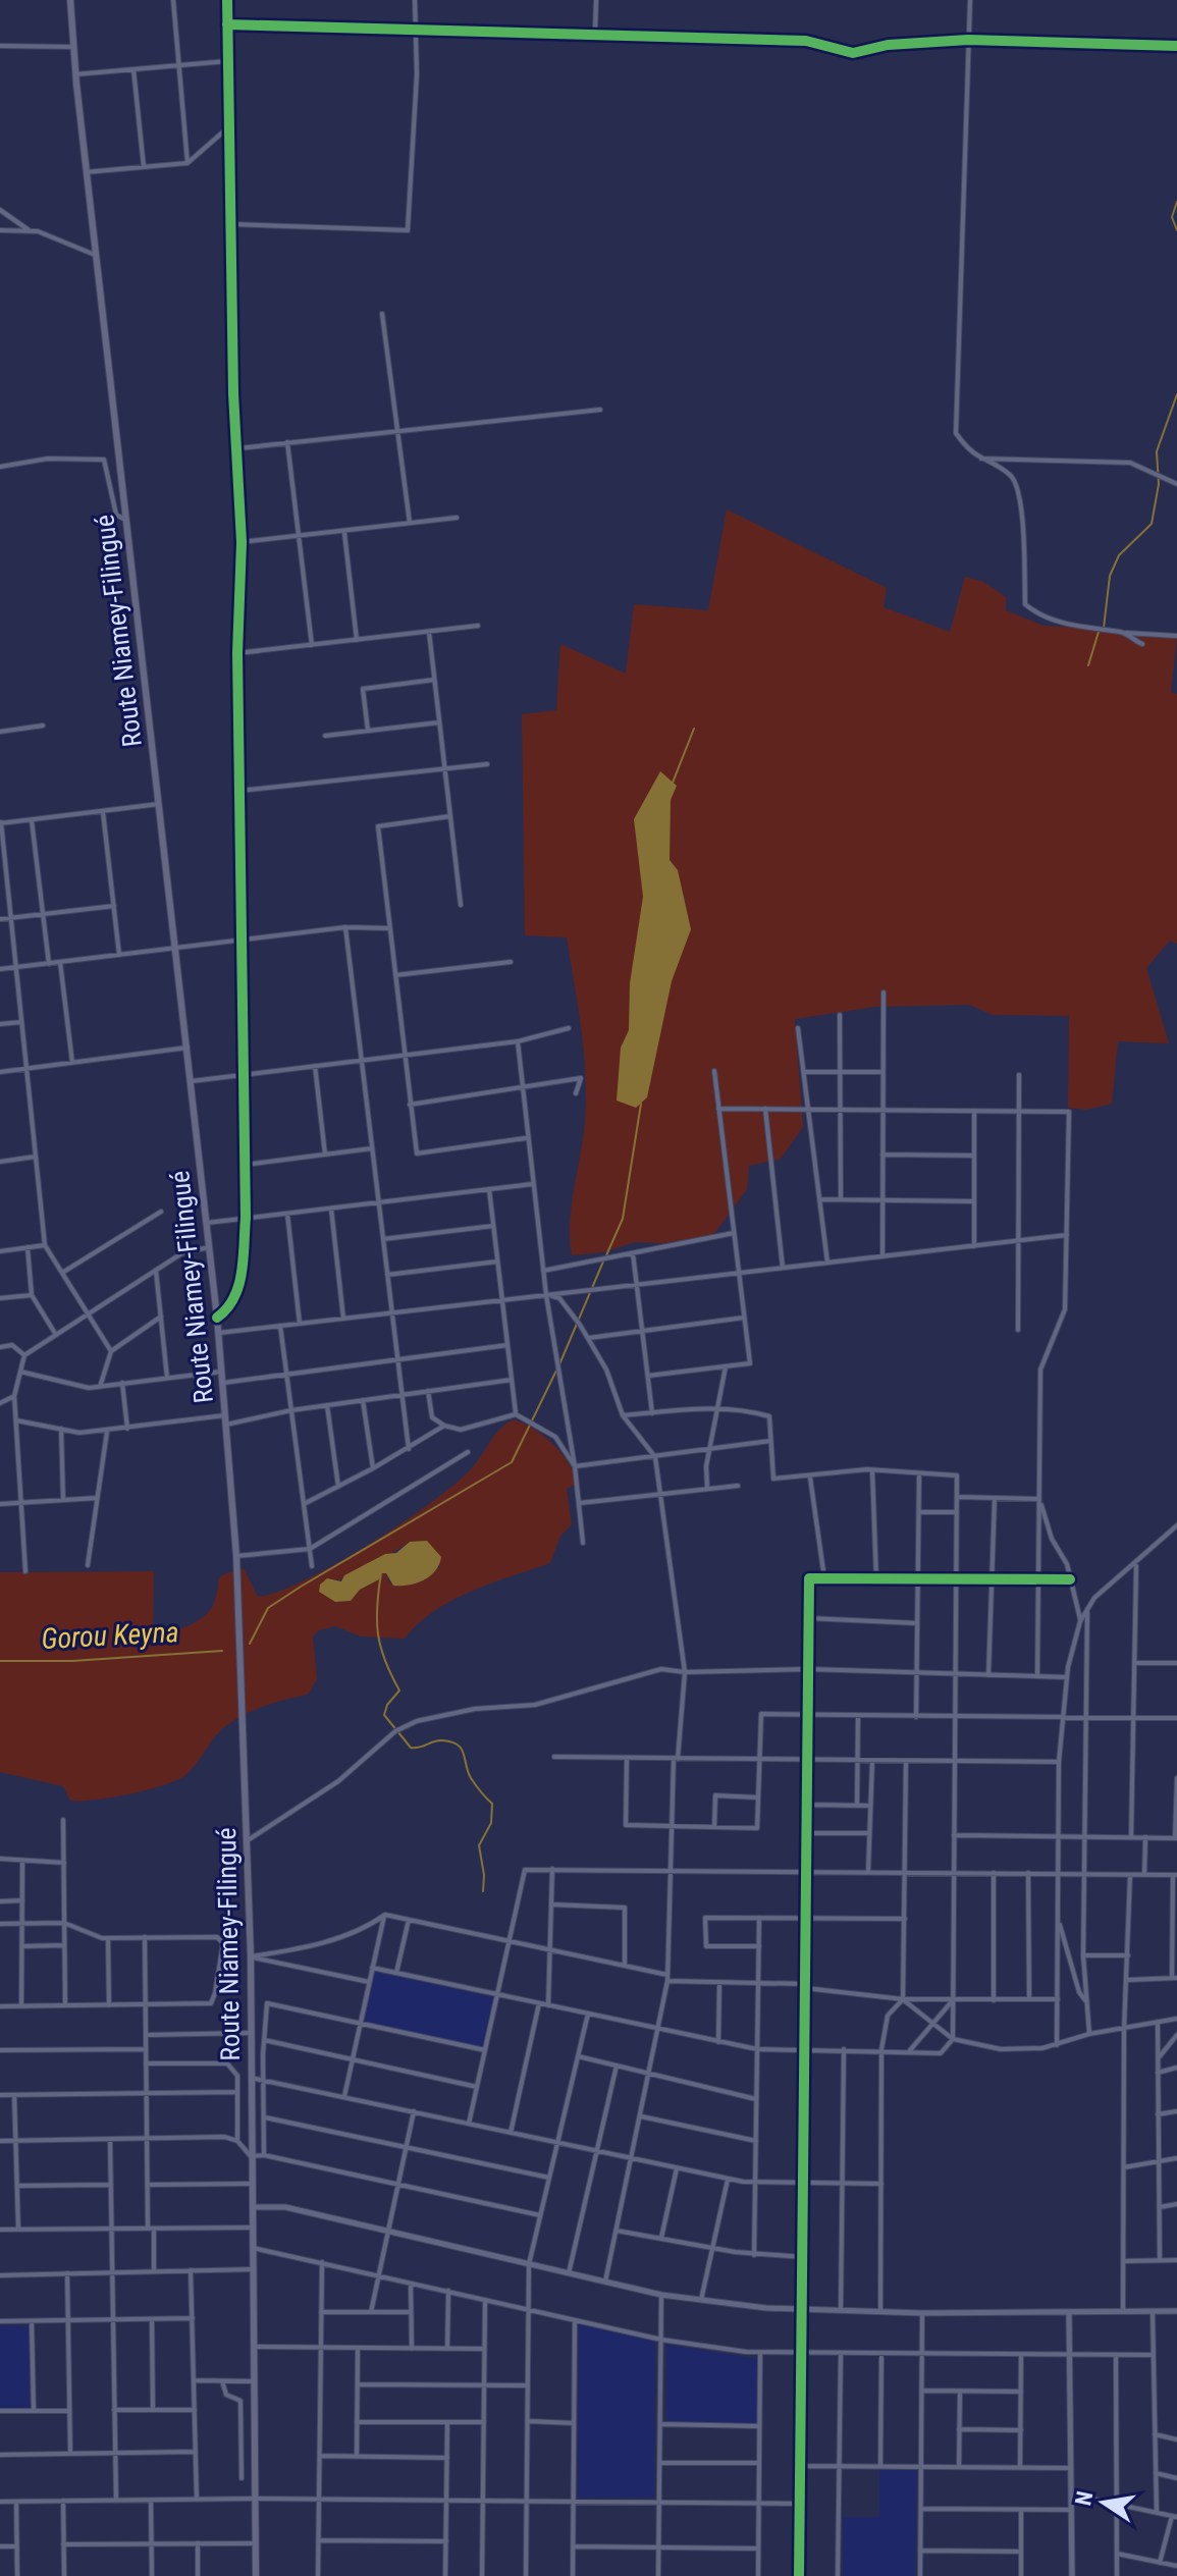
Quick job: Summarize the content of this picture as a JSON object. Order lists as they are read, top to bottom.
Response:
{
  "streets": {
    "main road": ["Route Niamey-Filingué"]
  },
  "water": ["Gorou Keyna"],
  "north": "left"
}
